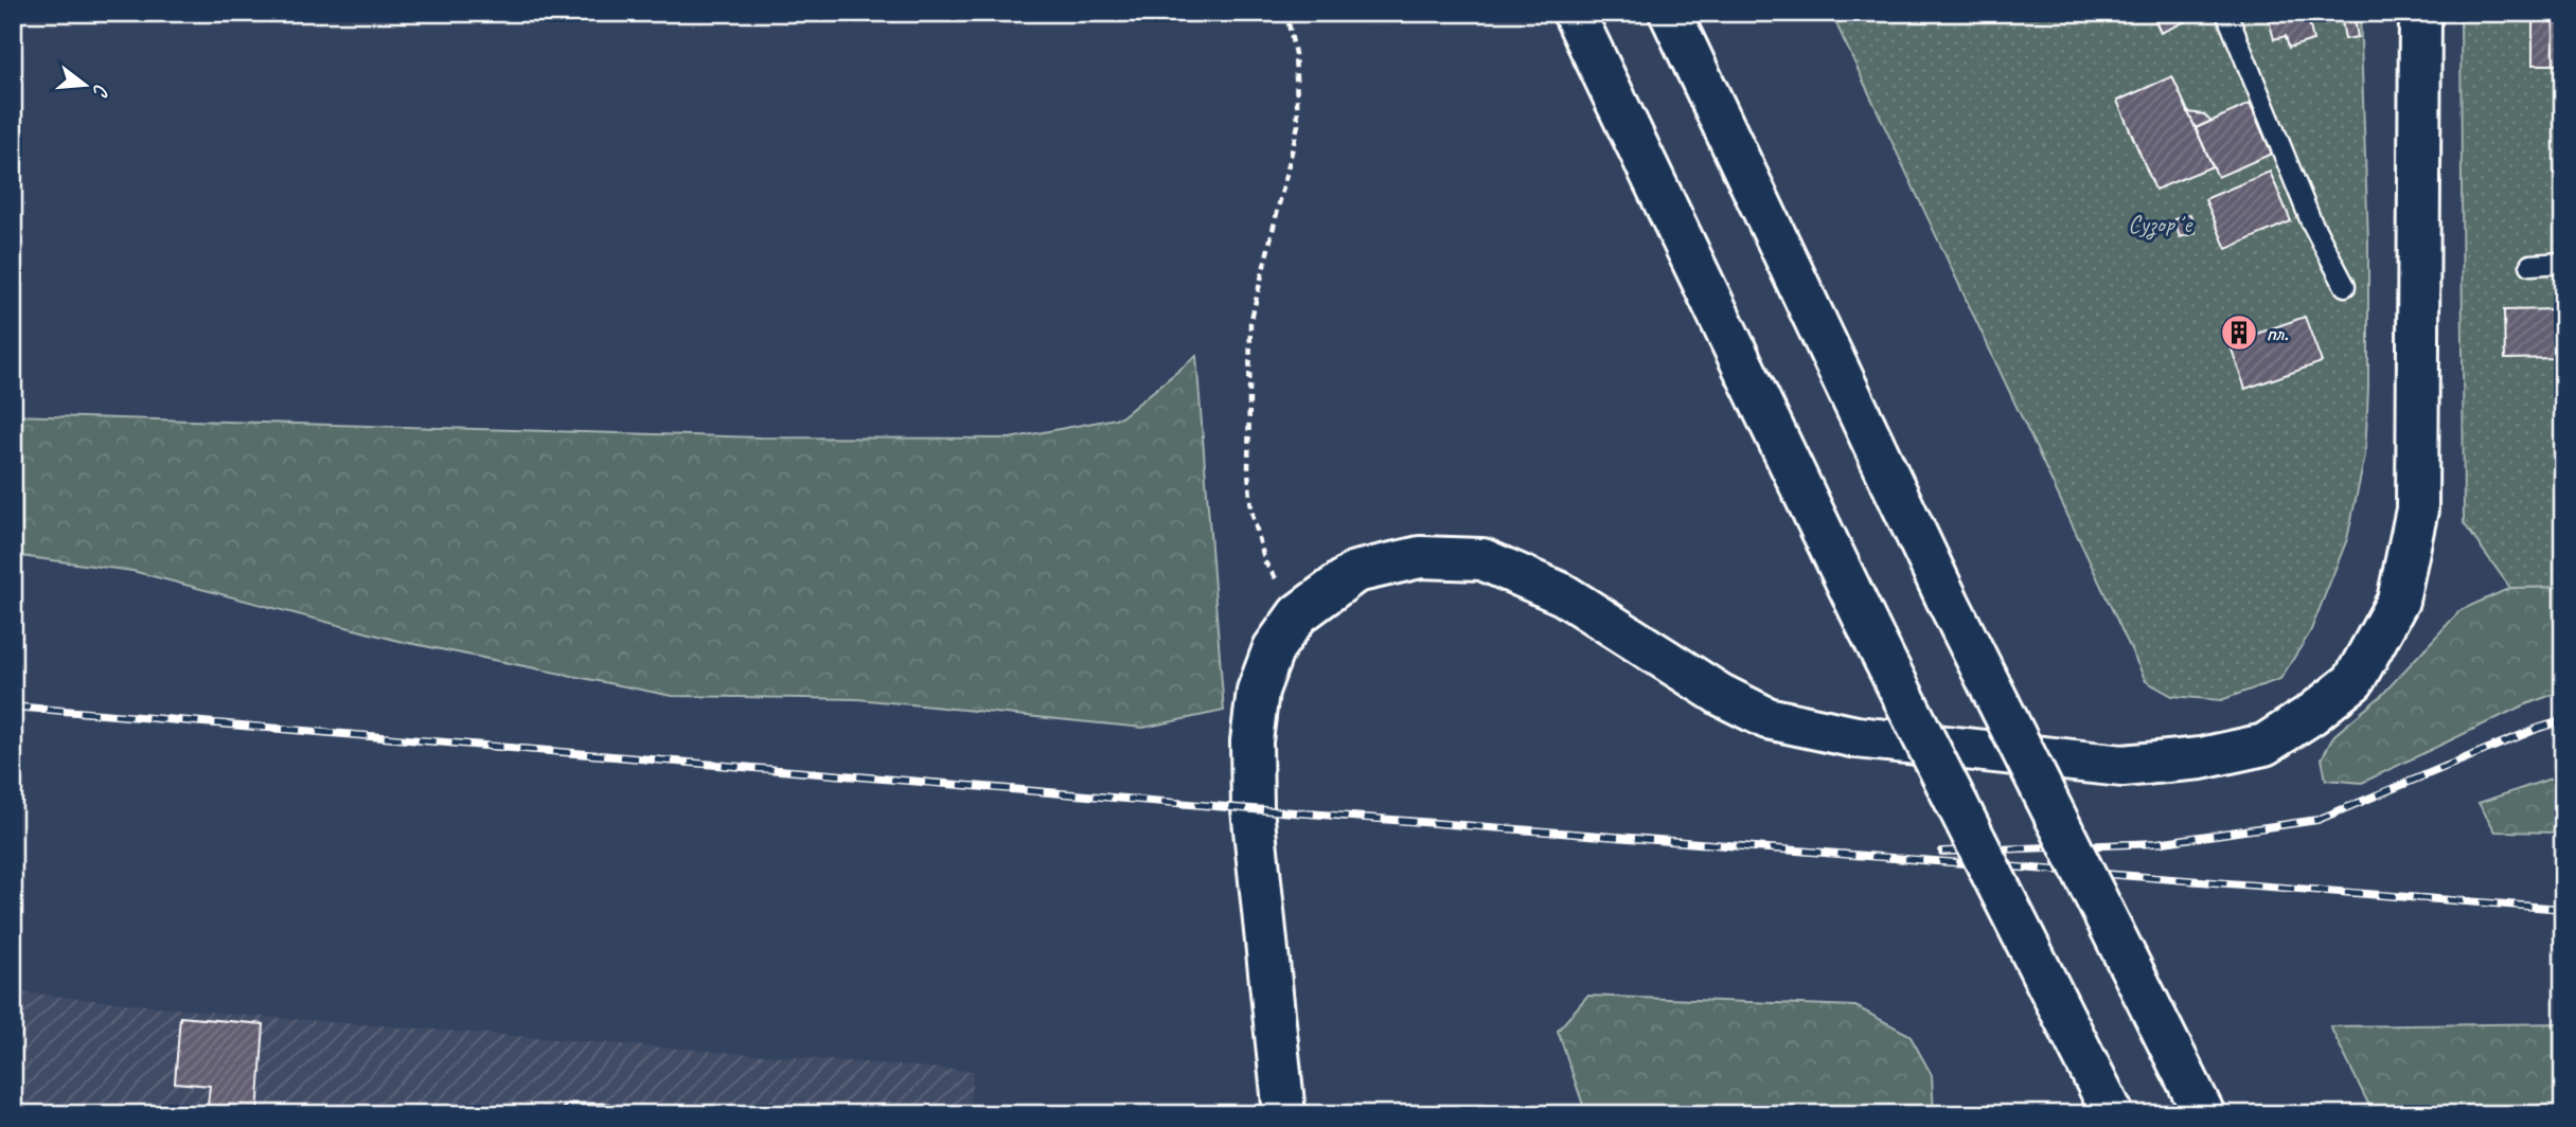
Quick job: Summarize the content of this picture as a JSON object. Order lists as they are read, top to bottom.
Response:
{
  "parks": ["Сузорʼе"],
  "places": {
    "building": ["пл."]
  },
  "north": "right"
}
